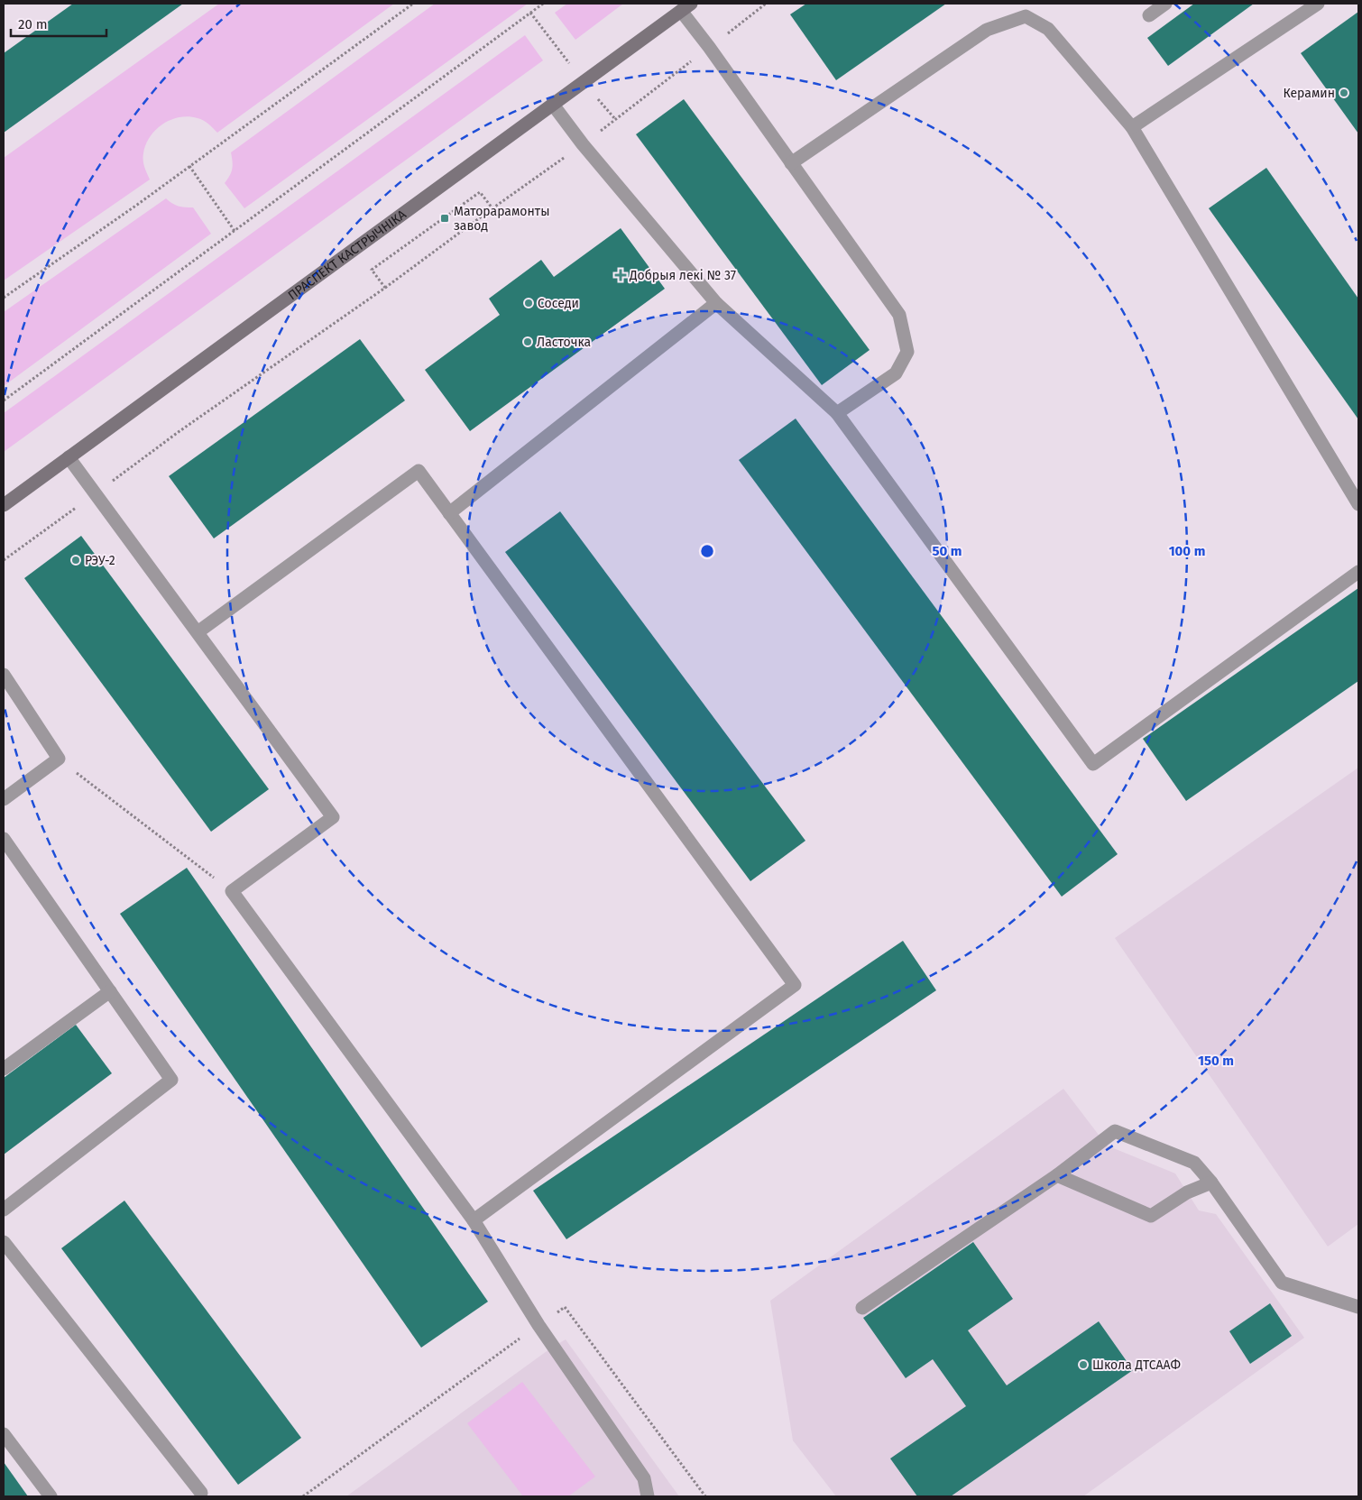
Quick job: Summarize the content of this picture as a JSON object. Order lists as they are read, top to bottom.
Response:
{
  "streets": {
    "main road": ["ПРАСПЕКТ КАСТРЫЧНІКА"]
  },
  "places": {
    "other": [
      "Керамин",
      "Соседи",
      "Ласточка",
      "РЭУ-2",
      "Школа ДТСААФ"
    ],
    "transit": ["Маторарамонты завод"],
    "health": ["Добрыя лекі № 37"]
  },
  "scale_bar": "20 m",
  "rings": ["50 m", "100 m", "150 m"]
}
